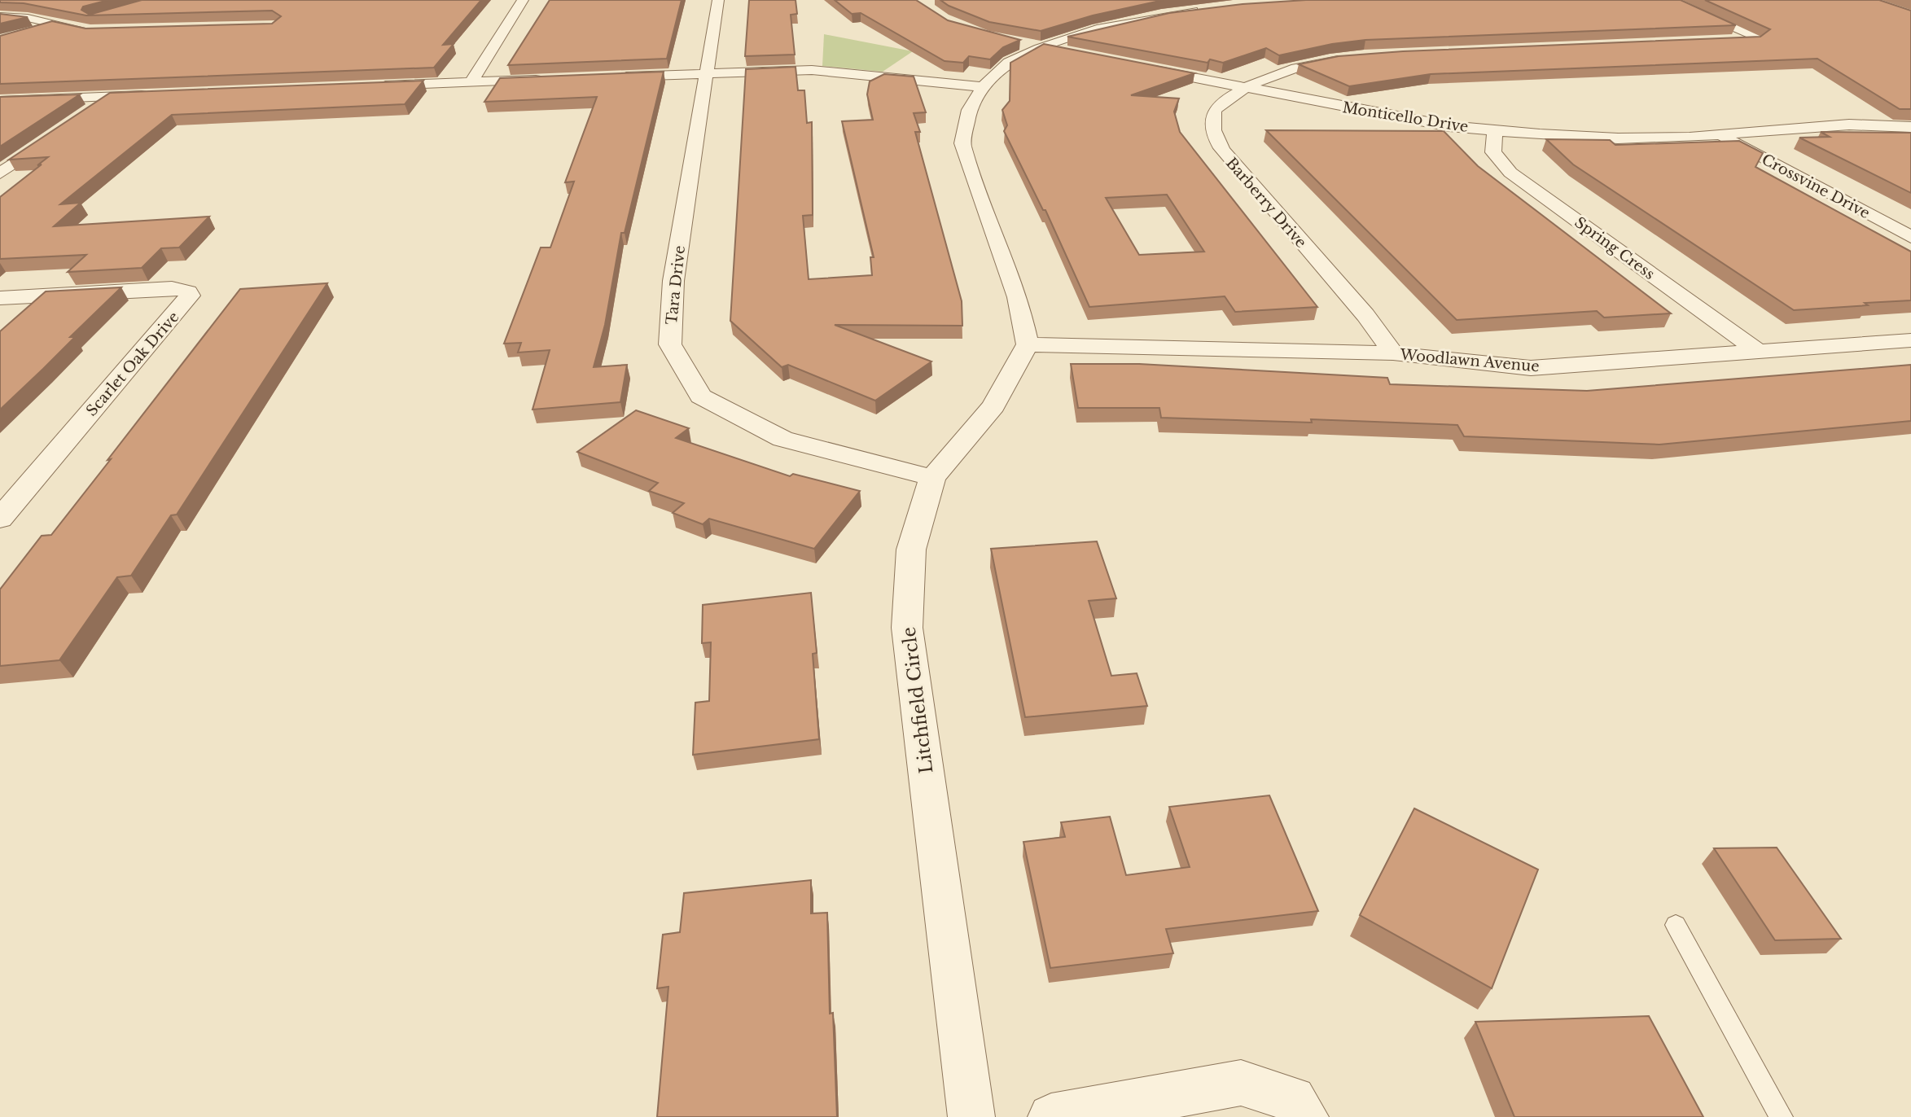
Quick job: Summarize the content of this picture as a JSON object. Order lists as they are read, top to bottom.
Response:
{
  "streets": {
    "street": [
      "Monticello Drive",
      "Crossvine Drive",
      "Barberry Drive",
      "Spring Cress",
      "Tara Drive",
      "Woodlawn Avenue",
      "Scarlet Oak Drive",
      "Litchfield Circle"
    ]
  },
  "crossings": [
    ["Monticello Drive", "Crossvine Drive"],
    ["Monticello Drive", "Barberry Drive"],
    ["Monticello Drive", "Spring Cress"],
    ["Barberry Drive", "Woodlawn Avenue"],
    ["Spring Cress", "Woodlawn Avenue"],
    ["Tara Drive", "Litchfield Circle"],
    ["Woodlawn Avenue", "Litchfield Circle"]
  ]
}
